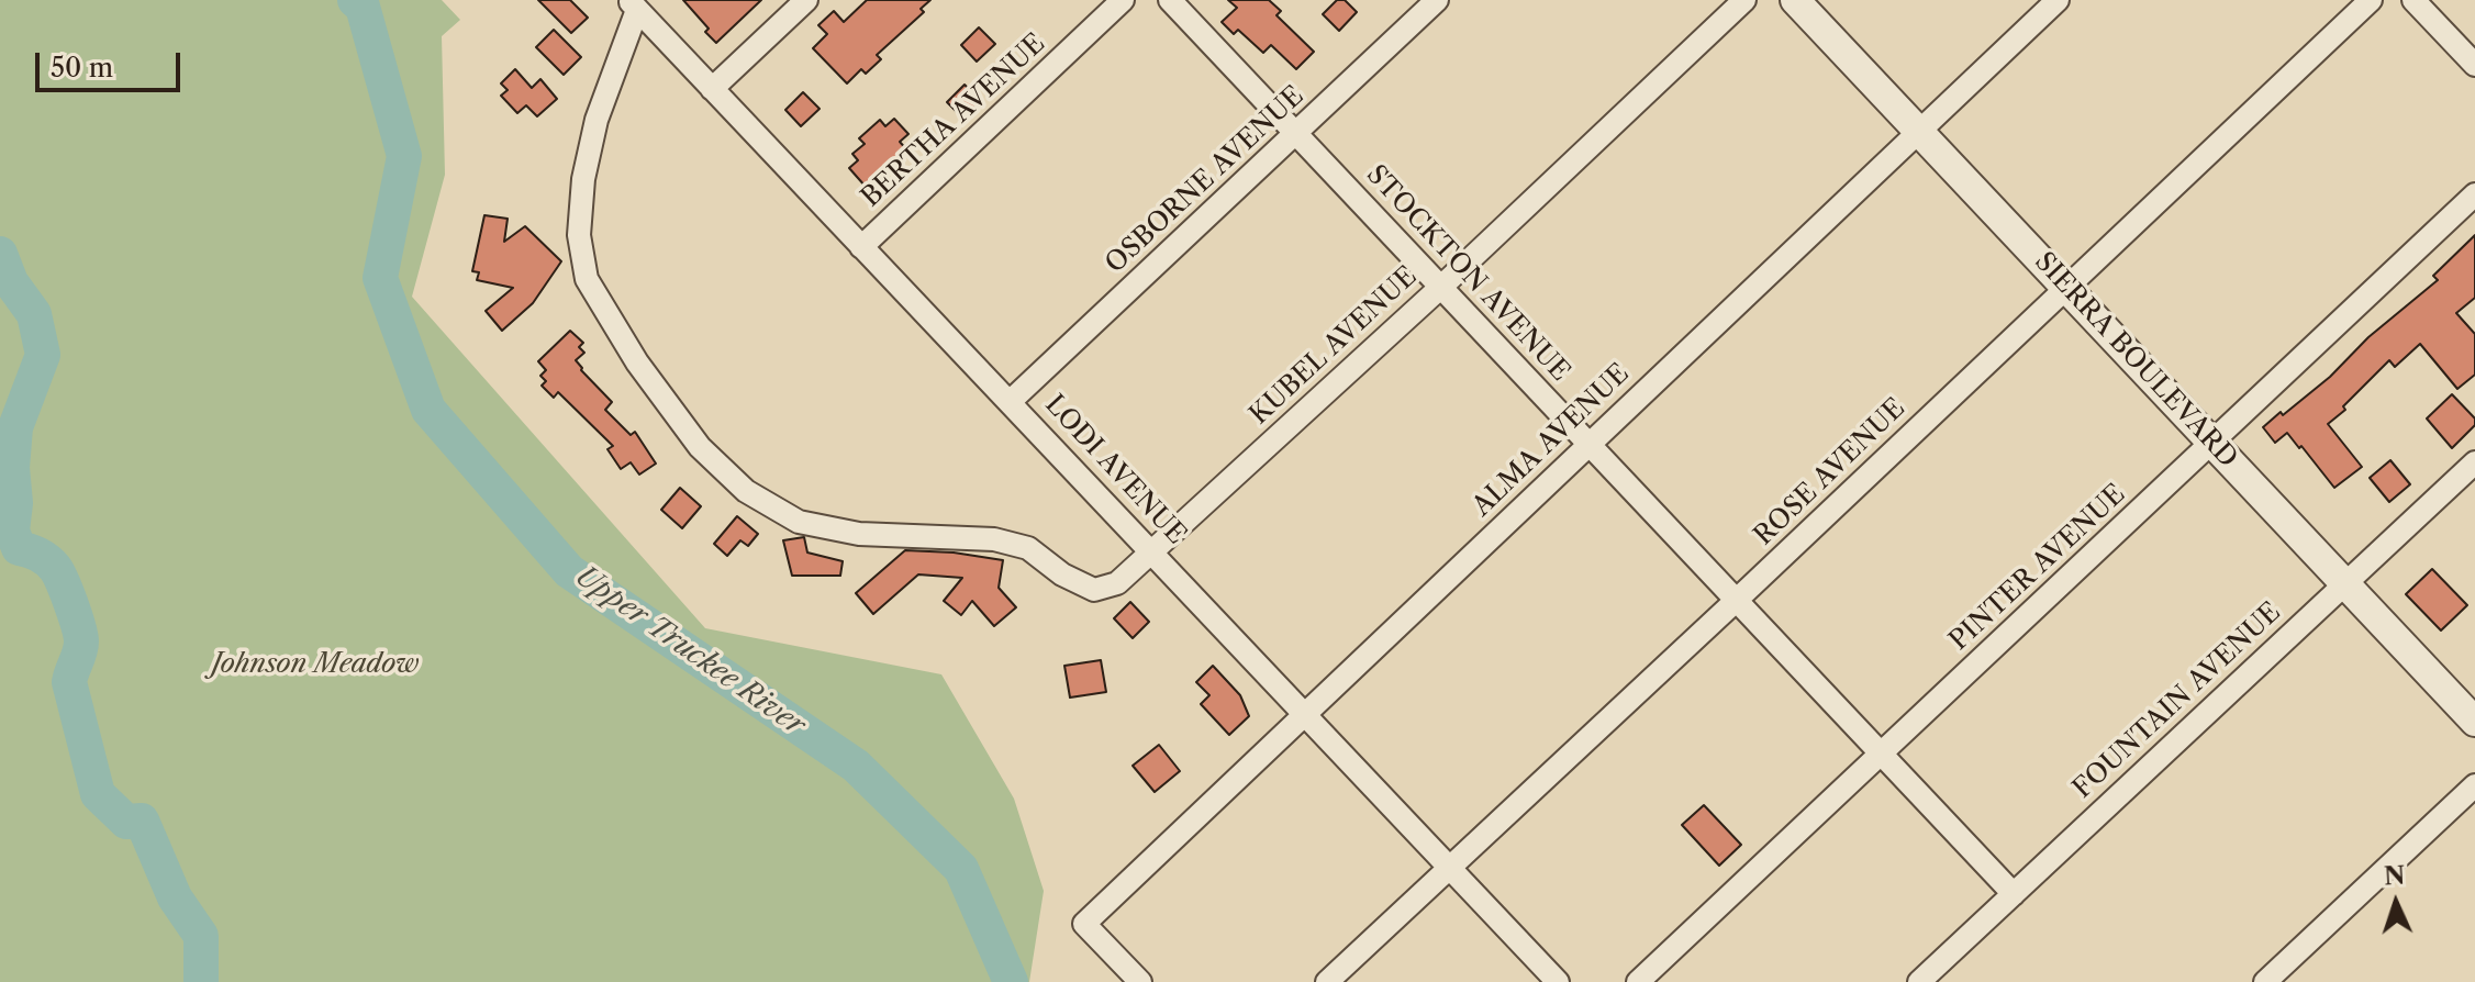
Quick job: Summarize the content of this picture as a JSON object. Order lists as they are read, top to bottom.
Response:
{
  "streets": {
    "street": [
      "BERTHA AVENUE",
      "OSBORNE AVENUE",
      "STOCKTON AVENUE",
      "KUBEL AVENUE",
      "SIERRA BOULEVARD",
      "ALMA AVENUE",
      "LODI AVENUE",
      "ROSE AVENUE",
      "PINTER AVENUE",
      "FOUNTAIN AVENUE"
    ]
  },
  "crossings": [
    ["BERTHA AVENUE", "LODI AVENUE"],
    ["OSBORNE AVENUE", "STOCKTON AVENUE"],
    ["OSBORNE AVENUE", "LODI AVENUE"],
    ["STOCKTON AVENUE", "KUBEL AVENUE"],
    ["STOCKTON AVENUE", "ALMA AVENUE"],
    ["STOCKTON AVENUE", "ROSE AVENUE"],
    ["STOCKTON AVENUE", "PINTER AVENUE"],
    ["STOCKTON AVENUE", "FOUNTAIN AVENUE"],
    ["KUBEL AVENUE", "LODI AVENUE"],
    ["SIERRA BOULEVARD", "ALMA AVENUE"],
    ["SIERRA BOULEVARD", "ROSE AVENUE"],
    ["SIERRA BOULEVARD", "PINTER AVENUE"],
    ["SIERRA BOULEVARD", "FOUNTAIN AVENUE"],
    ["ALMA AVENUE", "LODI AVENUE"],
    ["LODI AVENUE", "ROSE AVENUE"]
  ],
  "water": ["Upper Truckee River"],
  "parks": ["Johnson Meadow"],
  "scale_bar": "50 m",
  "north": "top"
}
